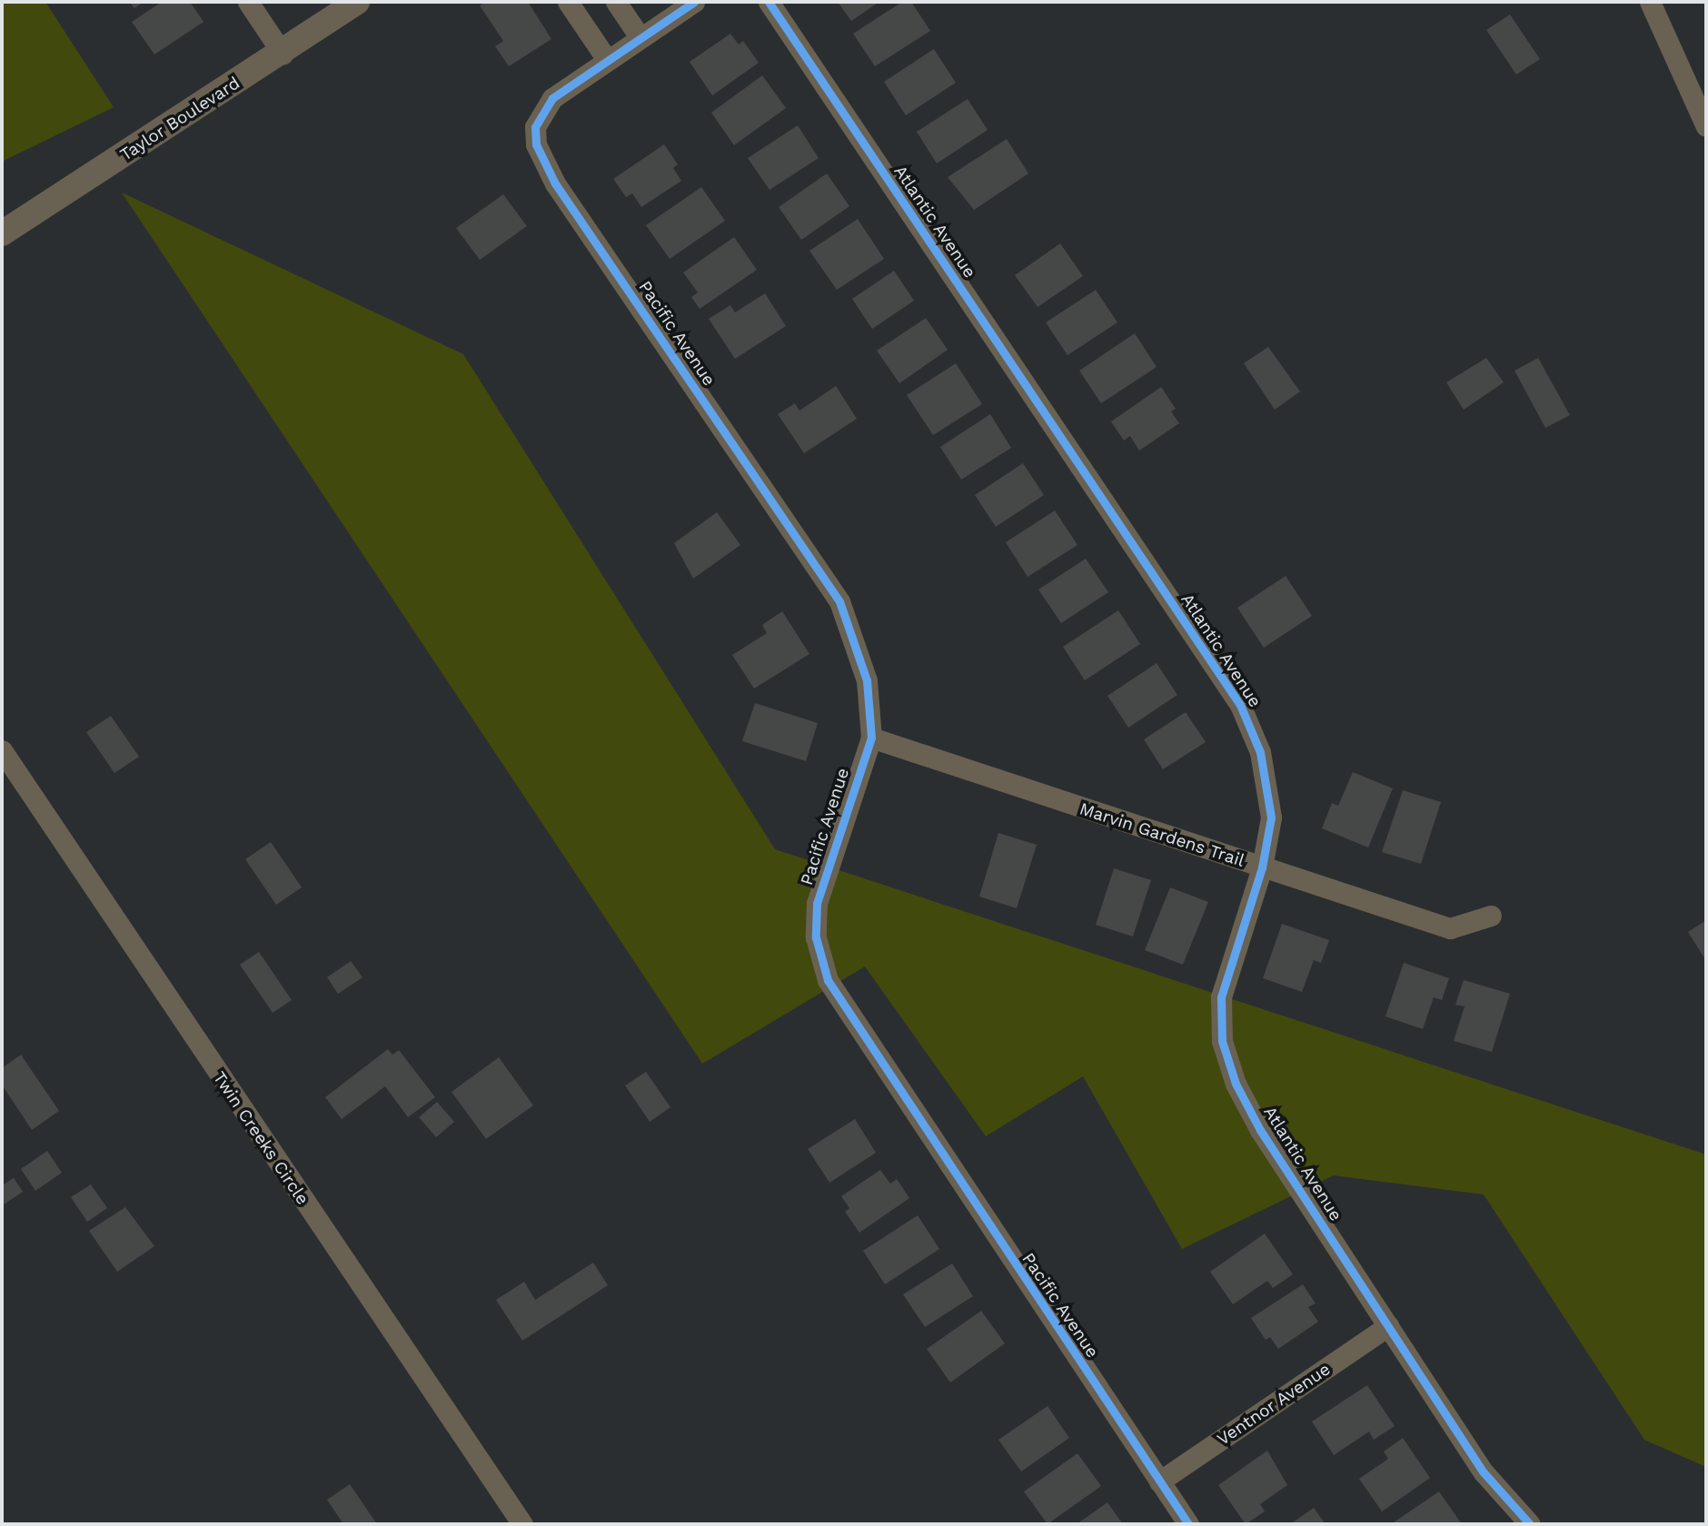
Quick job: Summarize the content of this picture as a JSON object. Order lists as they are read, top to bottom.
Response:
{
  "streets": {
    "street": [
      "Taylor Boulevard",
      "Atlantic Avenue",
      "Pacific Avenue",
      "Marvin Gardens Trail",
      "Twin Creeks Circle",
      "Ventnor Avenue"
    ]
  },
  "crossings": [
    ["Atlantic Avenue", "Marvin Gardens Trail"],
    ["Atlantic Avenue", "Ventnor Avenue"],
    ["Pacific Avenue", "Marvin Gardens Trail"],
    ["Pacific Avenue", "Ventnor Avenue"]
  ]
}
